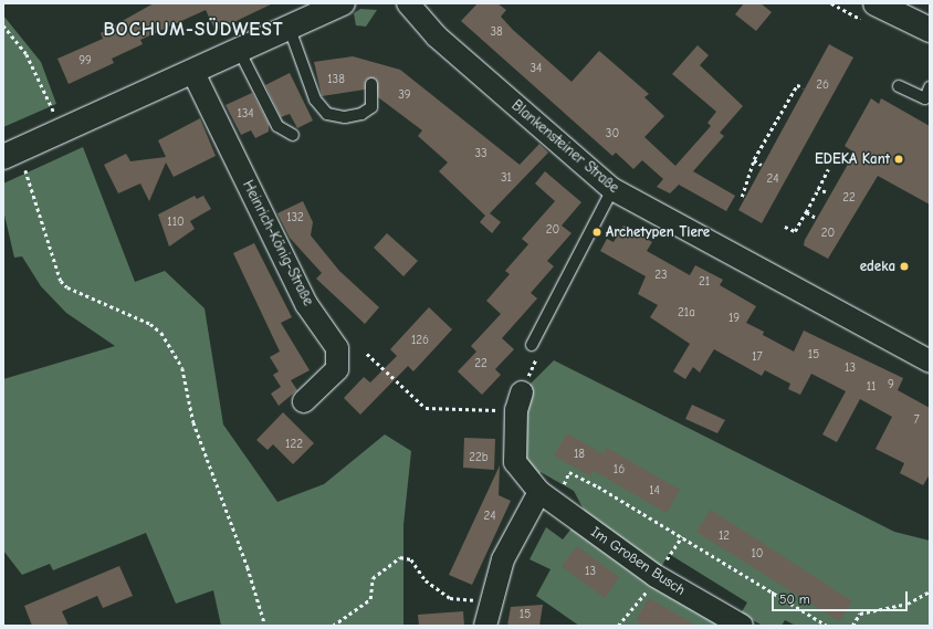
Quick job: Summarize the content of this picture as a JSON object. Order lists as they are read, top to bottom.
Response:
{
  "streets": {
    "street": ["Blankensteiner Straße", "Heinrich-König-Straße", "Im Großen Busch"]
  },
  "districts": ["BOCHUM-SÜDWEST"],
  "places": ["EDEKA Kant", "Archetypen Tiere", "edeka"],
  "house_numbers": [
    "38",
    "99",
    "34",
    "138",
    "26",
    "39",
    "134",
    "30",
    "33",
    "31",
    "24",
    "22",
    "132",
    "110",
    "20",
    "20",
    "23",
    "21",
    "21a",
    "19",
    "126",
    "15",
    "17",
    "22",
    "13",
    "9",
    "11",
    "7",
    "122",
    "18",
    "22b",
    "16",
    "14",
    "24",
    "12",
    "10",
    "13",
    "15"
  ],
  "scale_bar": "50 m"
}
